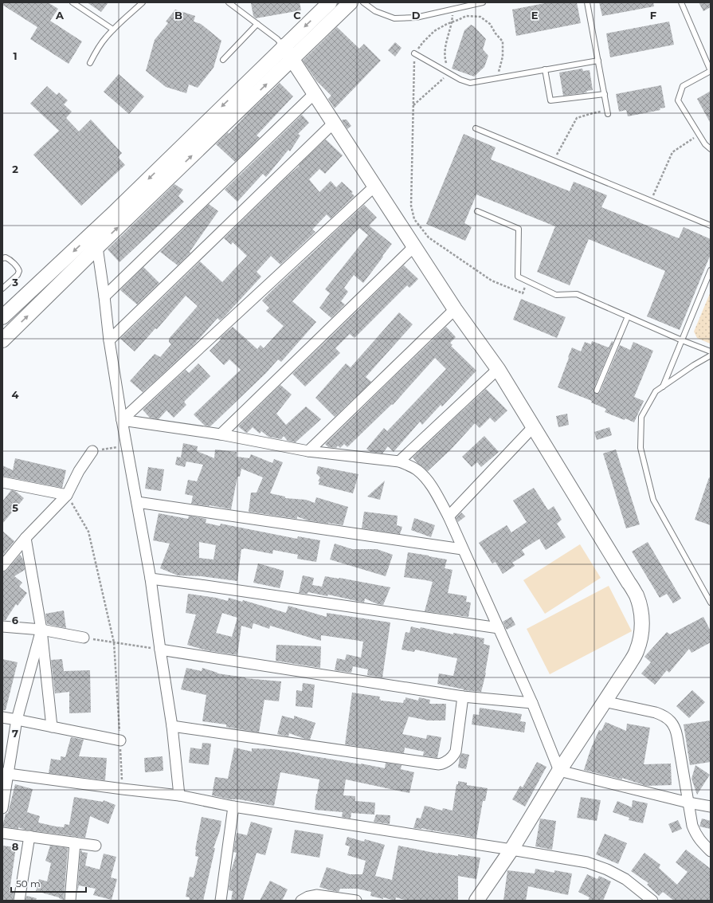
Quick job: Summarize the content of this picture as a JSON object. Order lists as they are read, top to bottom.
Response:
{
  "scale_bar": "50 m",
  "grid": {
    "columns": [
      "A",
      "B",
      "C",
      "D",
      "E",
      "F"
    ],
    "rows": [
      "1",
      "2",
      "3",
      "4",
      "5",
      "6",
      "7",
      "8"
    ]
  }
}
